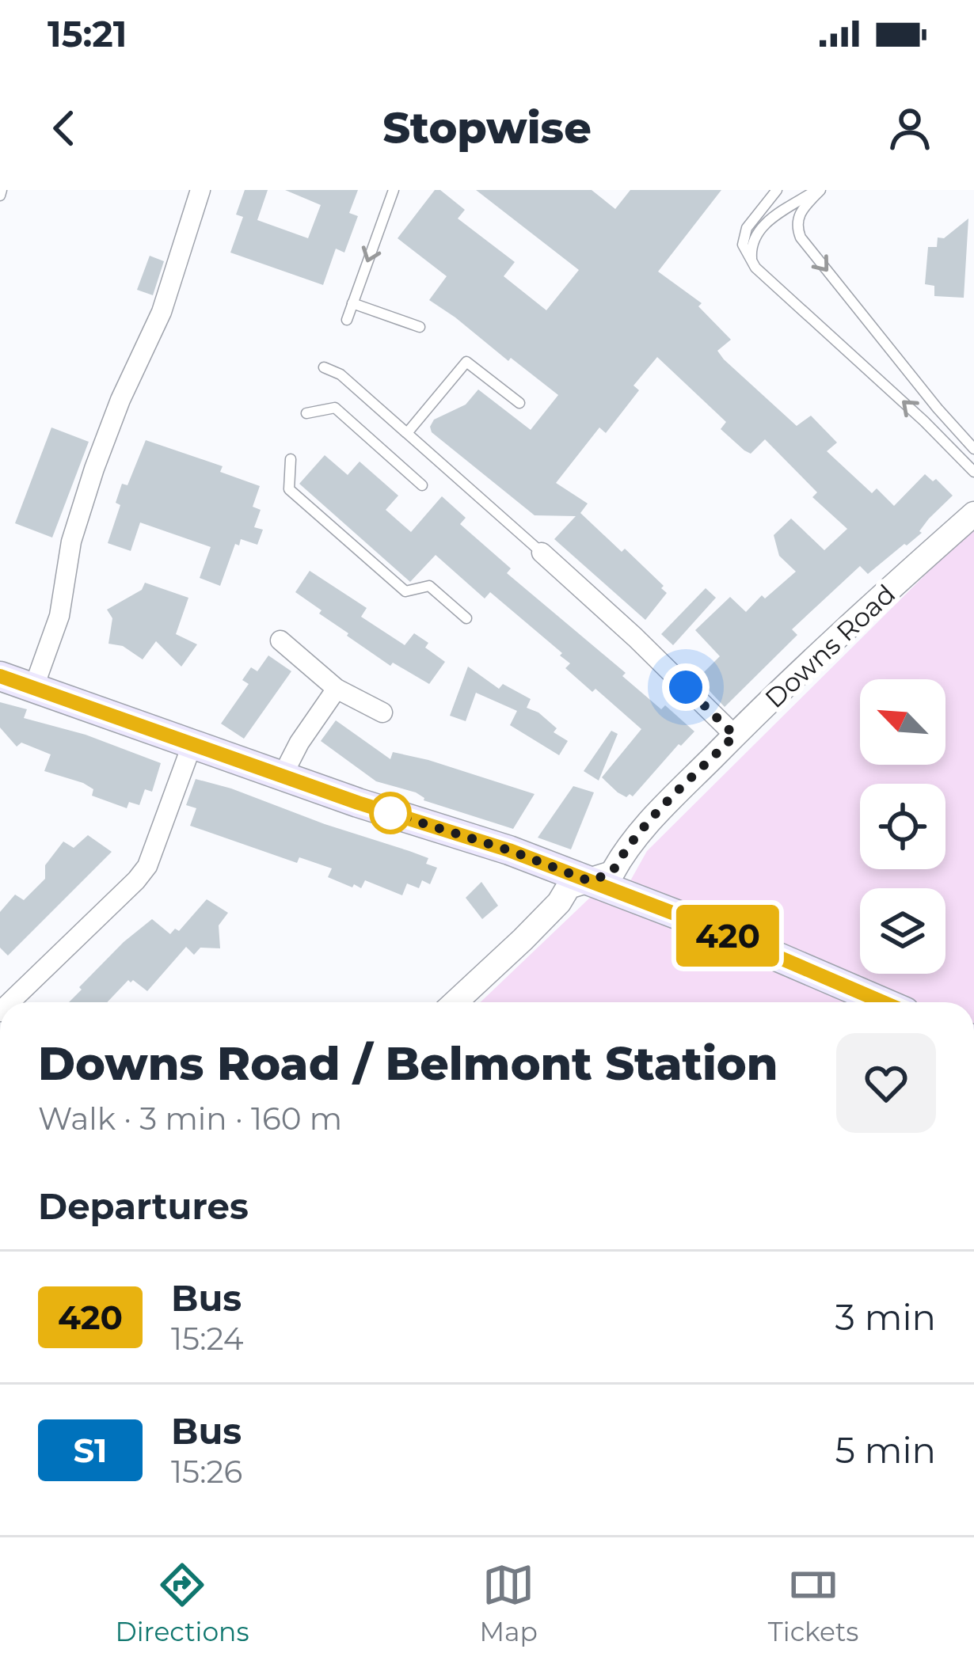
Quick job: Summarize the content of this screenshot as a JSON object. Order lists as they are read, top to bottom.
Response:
{
  "streets": {
    "street": ["Downs Road"]
  },
  "lines": ["bus line 420"],
  "north": "top left",
  "page": {
    "status": "15:21",
    "header": "Stopwise",
    "on_map": "420",
    "heading": [
      ["Downs Road / Belmont Station", "Walk · 3 min · 160 m"],
      "Departures"
    ],
    "list": [
      {
        "mark": "420",
        "name": "Bus",
        "note": "15:24",
        "value": "3 min"
      },
      {
        "mark": "S1",
        "name": "Bus",
        "note": "15:26",
        "value": "5 min"
      }
    ],
    "tabs": ["Directions", "Map", "Tickets"]
  }
}
